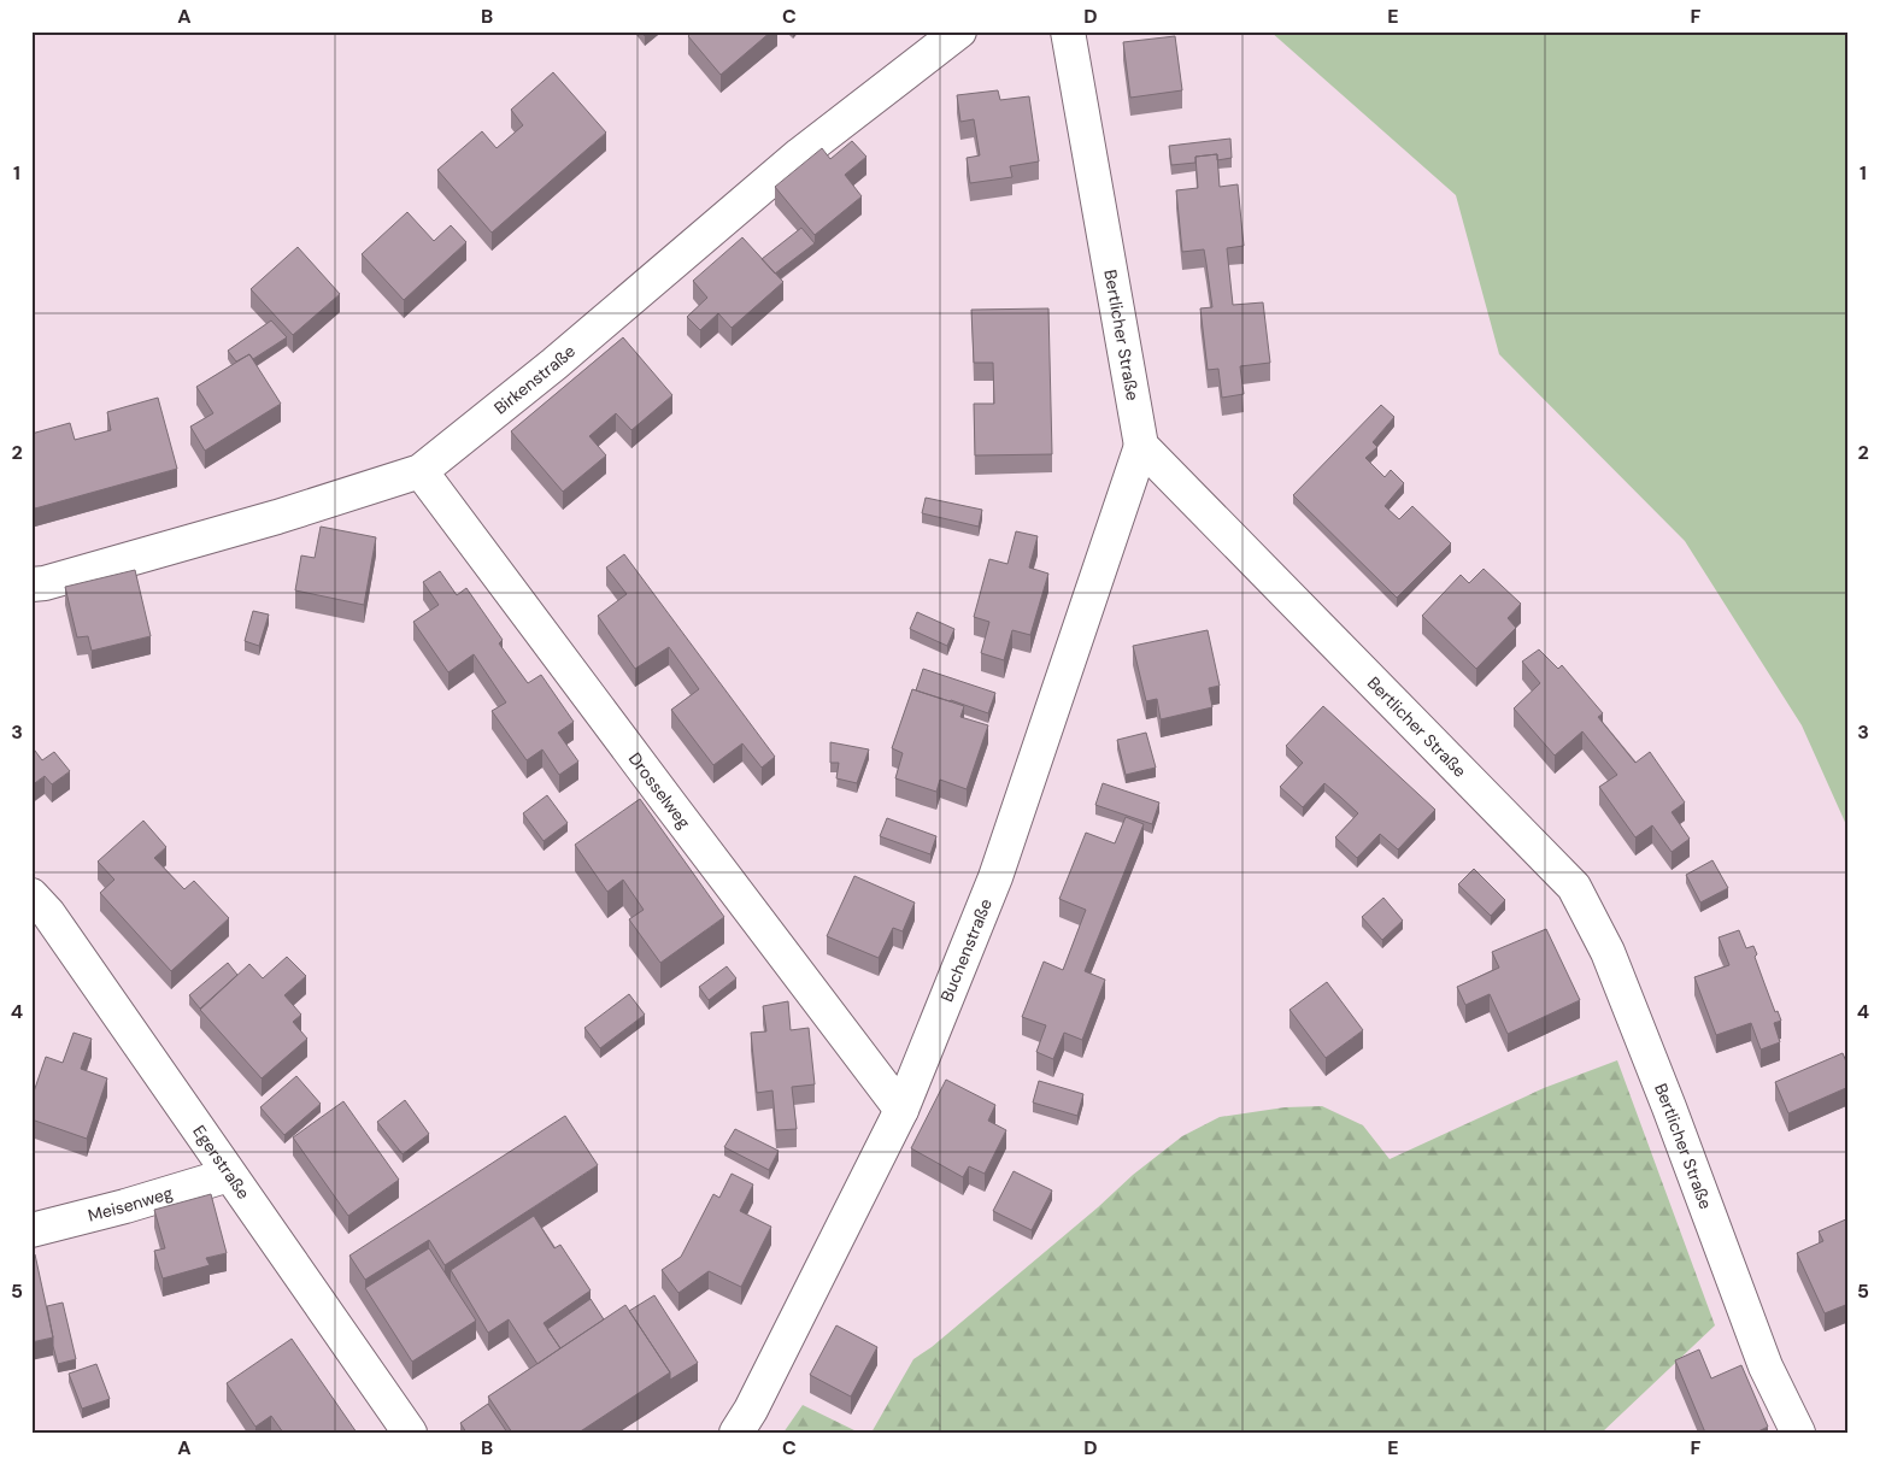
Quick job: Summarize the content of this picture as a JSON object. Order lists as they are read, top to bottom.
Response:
{
  "streets": {
    "street": [
      "Bertlicher Straße",
      "Birkenstraße",
      "Drosselweg",
      "Buchenstraße",
      "Egerstraße",
      "Meisenweg"
    ]
  },
  "crossings": [
    ["Bertlicher Straße", "Buchenstraße"],
    ["Birkenstraße", "Drosselweg"],
    ["Drosselweg", "Buchenstraße"],
    ["Egerstraße", "Meisenweg"]
  ],
  "grid": {
    "columns": [
      "A",
      "B",
      "C",
      "D",
      "E",
      "F"
    ],
    "rows": [
      "1",
      "2",
      "3",
      "4",
      "5"
    ]
  }
}
